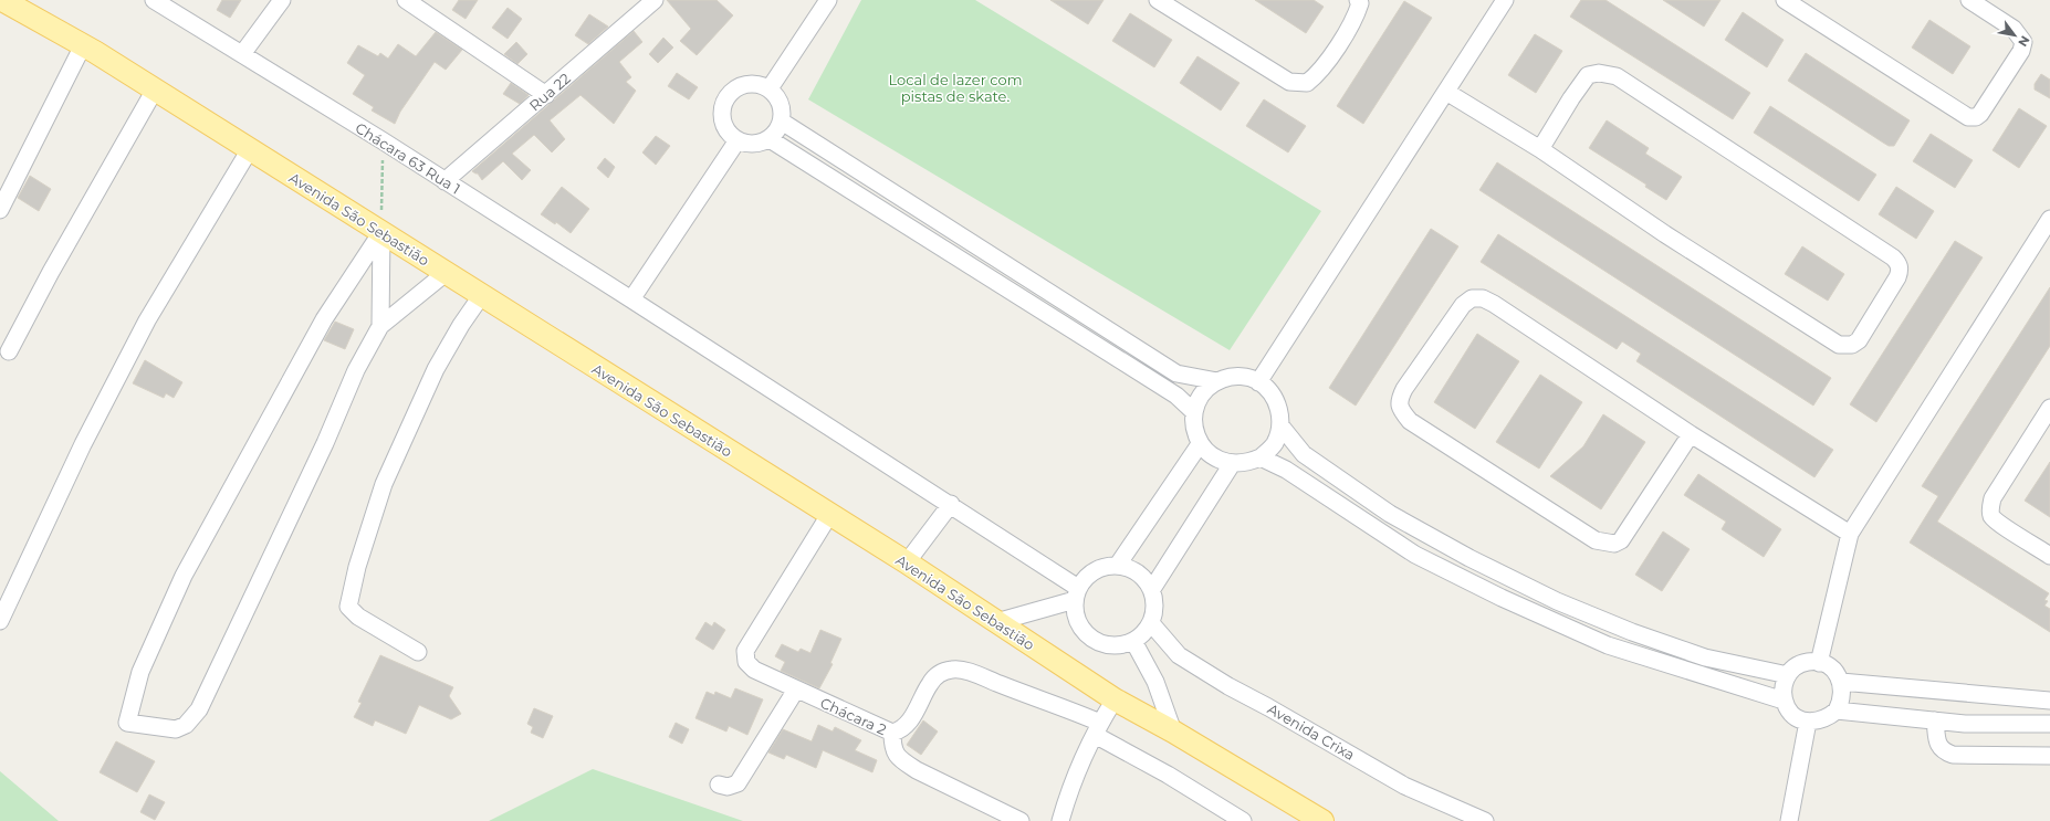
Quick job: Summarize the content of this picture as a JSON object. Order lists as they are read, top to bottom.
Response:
{
  "streets": {
    "main road": ["Avenida São Sebastião"],
    "street": [
      "Rua 22",
      "Chácara 63 Rua 1",
      "Chácara 2",
      "Avenida Crixa"
    ]
  },
  "crossings": [
    ["Rua 22", "Chácara 63 Rua 1"],
    ["Chácara 63 Rua 1", "Avenida Crixa"],
    ["Avenida São Sebastião", "Chácara 2"]
  ],
  "parks": ["Local de lazer com pistas de skate."],
  "north": "bottom right"
}
